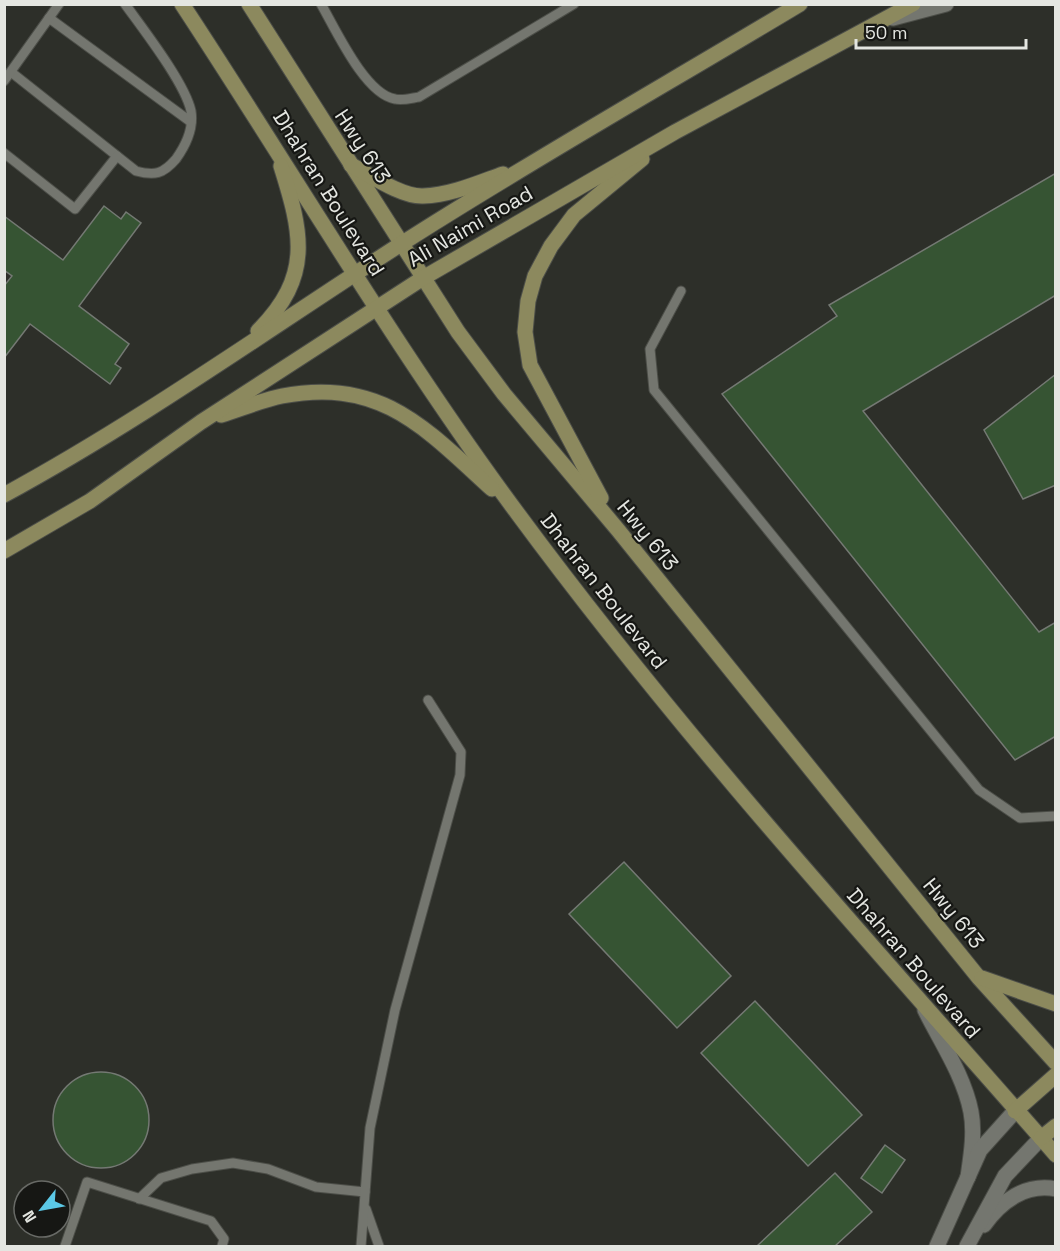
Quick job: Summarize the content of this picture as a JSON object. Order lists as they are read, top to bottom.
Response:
{
  "streets": {
    "main road": ["Hwy 613", "Dhahran Boulevard", "Ali Naimi Road"]
  },
  "crossings": [
    ["Hwy 613", "Ali Naimi Road"],
    ["Dhahran Boulevard", "Ali Naimi Road"]
  ],
  "scale_bar": "50 m",
  "north": "bottom left"
}
